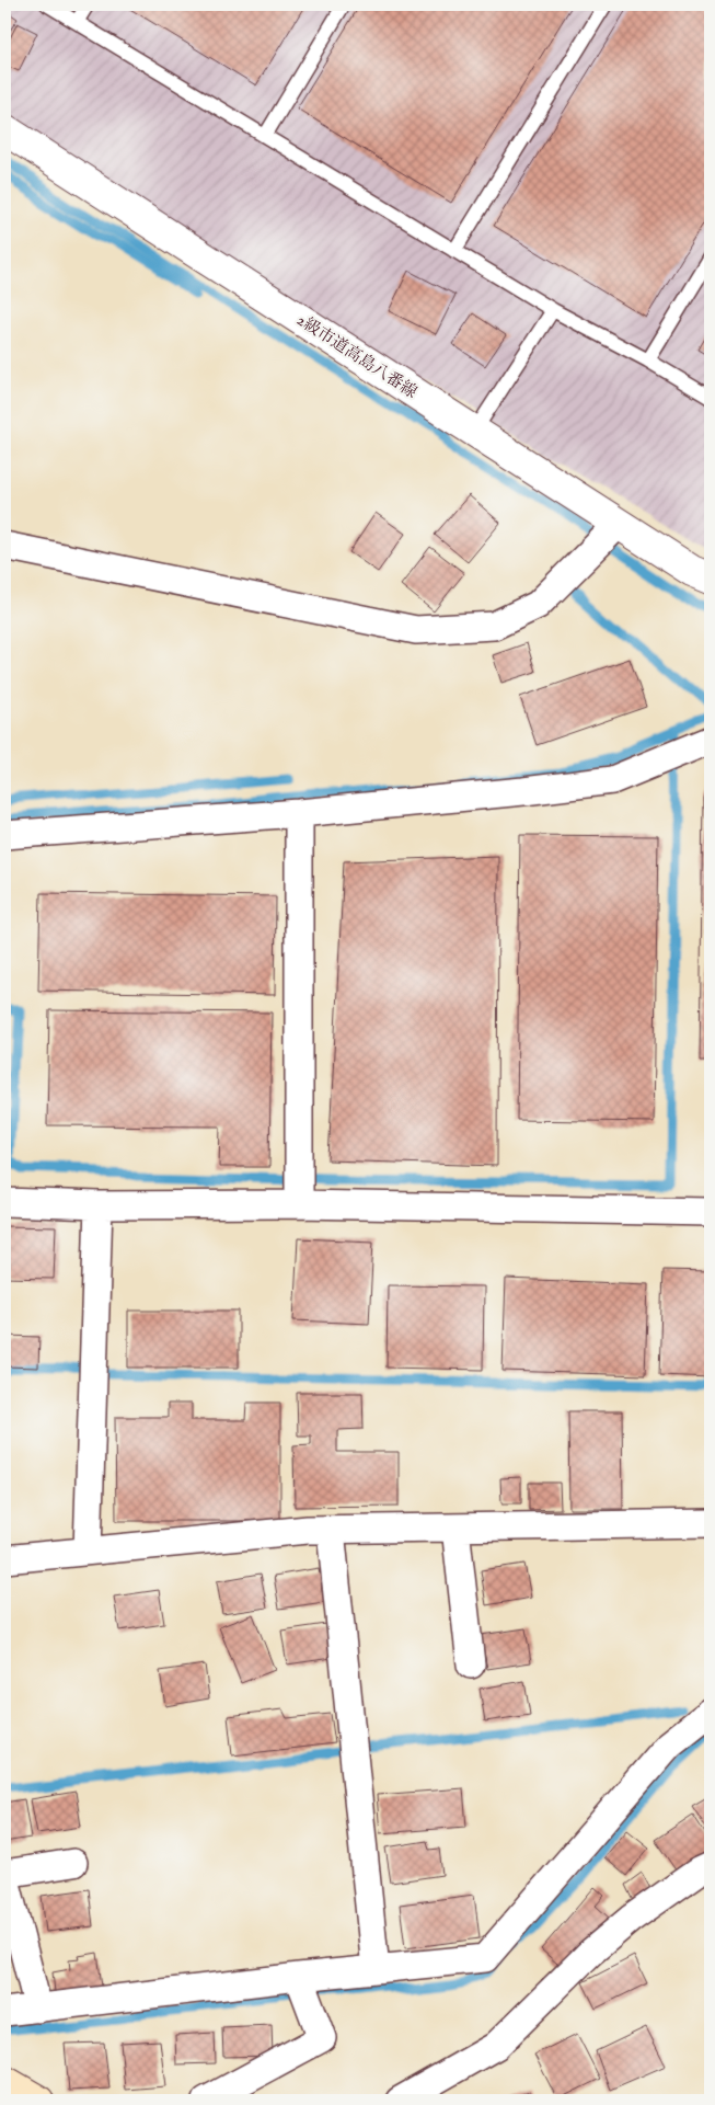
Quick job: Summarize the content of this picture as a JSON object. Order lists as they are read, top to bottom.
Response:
{
  "streets": {
    "street": ["2級市道高島八番線"]
  }
}
